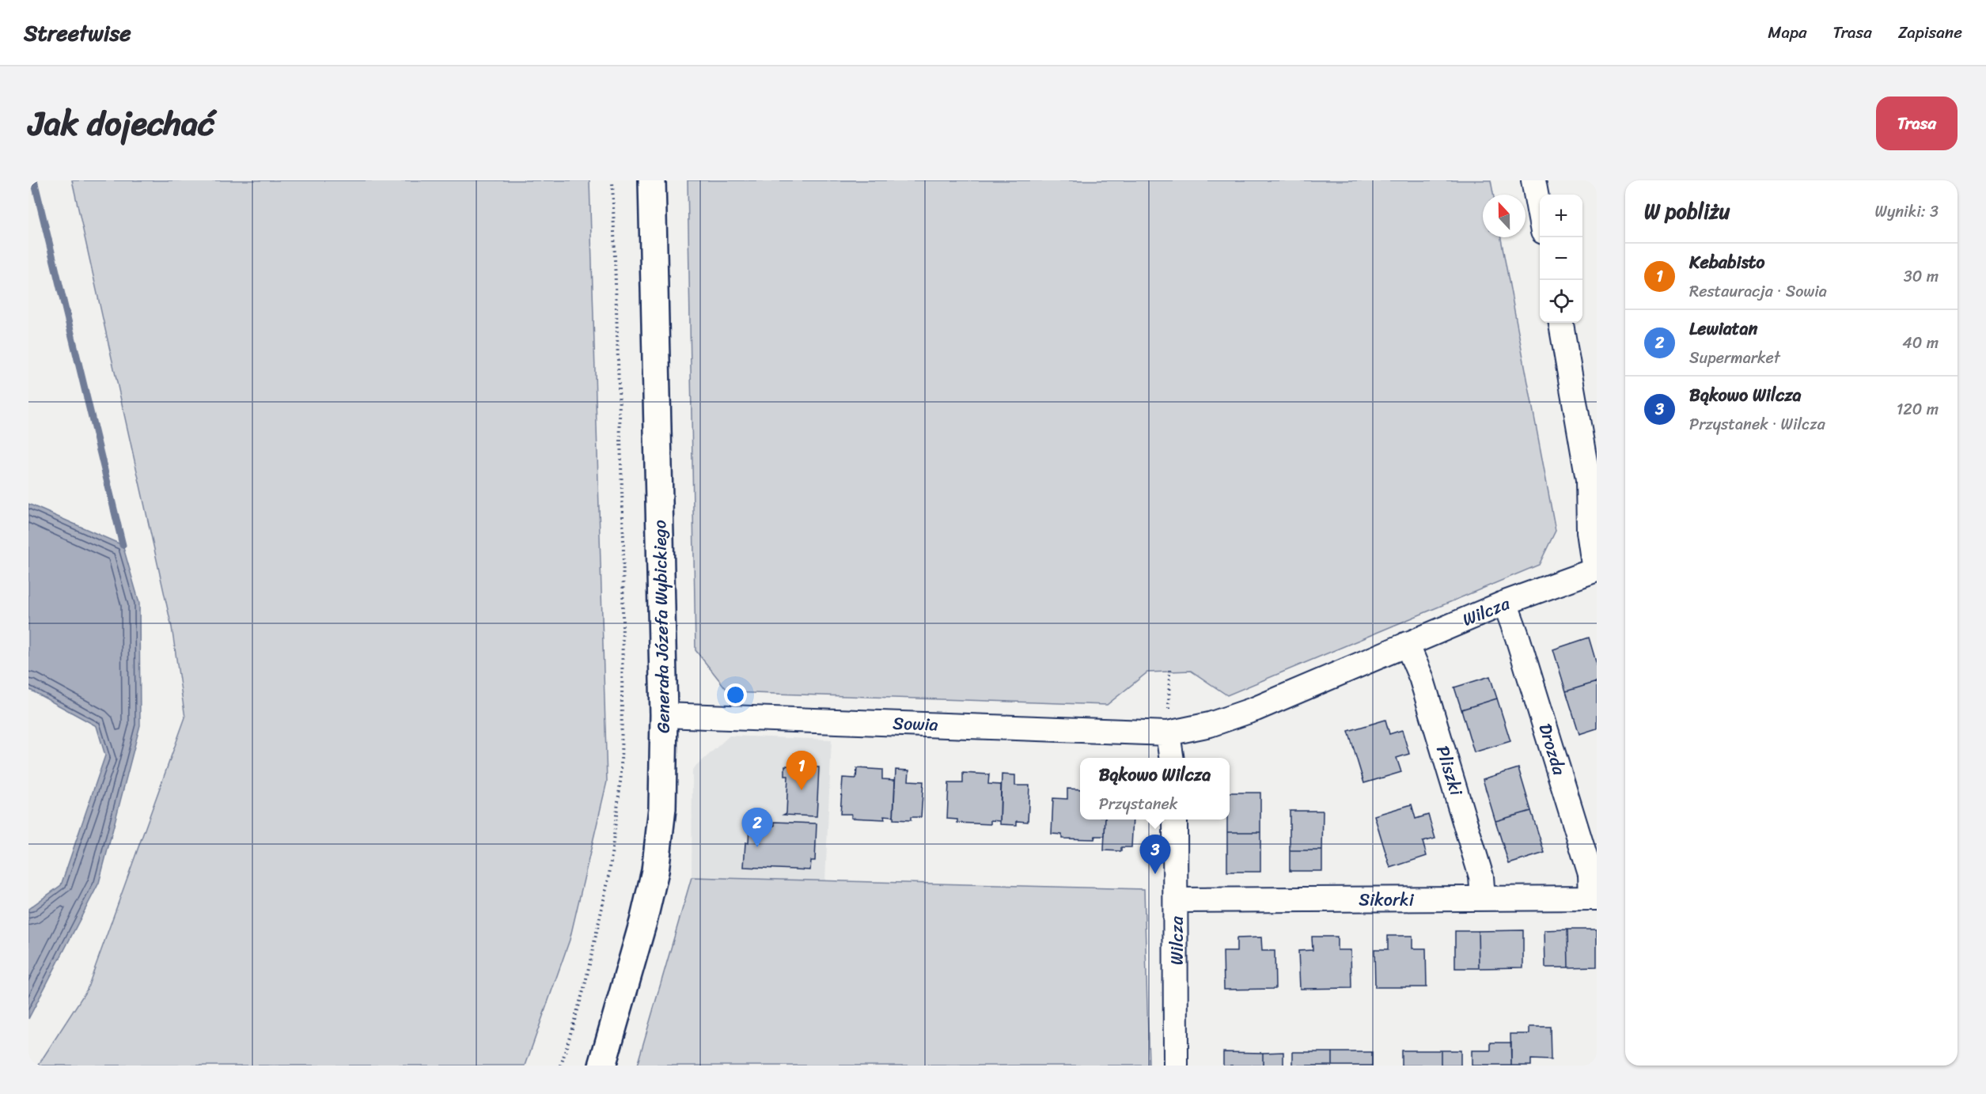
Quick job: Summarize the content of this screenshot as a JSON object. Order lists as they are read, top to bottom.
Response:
{
  "streets": {
    "main road": ["Generała Józefa Wybickiego"],
    "street": [
      "Wilcza",
      "Sowia",
      "Drozda",
      "Pliszki",
      "Sikorki"
    ]
  },
  "crossings": [
    ["Wilcza", "Sowia"],
    ["Wilcza", "Drozda"],
    ["Wilcza", "Pliszki"],
    ["Wilcza", "Sikorki"],
    ["Generała Józefa Wybickiego", "Sowia"],
    ["Drozda", "Sikorki"],
    ["Pliszki", "Sikorki"]
  ],
  "north": "top",
  "page": {
    "header": "Streetwise",
    "nav": ["Mapa", "Trasa", "Zapisane"],
    "title": "Jak dojechać",
    "buttons": "Trasa",
    "heading": ["W pobliżu", "Wyniki: 3"],
    "map_buttons": ["+", "−"],
    "list": [
      {
        "mark": "1",
        "name": "Kebabisto",
        "note": "Restauracja · Sowia",
        "value": "30 m"
      },
      {
        "mark": "2",
        "name": "Lewiatan",
        "note": "Supermarket",
        "value": "40 m"
      },
      {
        "mark": "3",
        "name": "Bąkowo Wilcza",
        "note": "Przystanek · Wilcza",
        "value": "120 m"
      }
    ],
    "pins": ["1", "2", "3"],
    "popup": ["Bąkowo Wilcza", "Przystanek"]
  }
}
